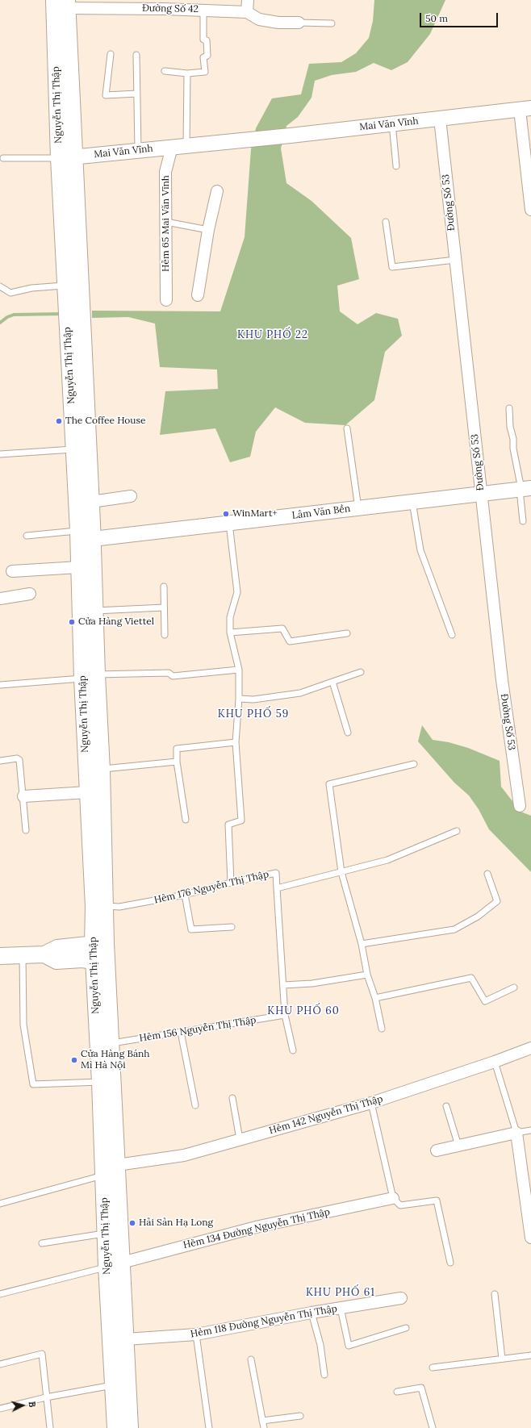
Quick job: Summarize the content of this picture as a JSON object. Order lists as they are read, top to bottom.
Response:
{
  "streets": {
    "main road": ["Nguyễn Thị Thập"],
    "street": [
      "Đường Số 42",
      "Mai Văn Vĩnh",
      "Đường Số 53",
      "Hẻm 65 Mai Văn Vĩnh",
      "Lâm Văn Bền",
      "Hẻm 142 Nguyễn Thị Thập",
      "Hẻm 134 Đường Nguyễn Thị Thập",
      "Hẻm 118 Đường Nguyễn Thị Thập"
    ],
    "lane": ["Hẻm 176 Nguyễn Thị Thập", "Hẻm 156 Nguyễn Thị Thập"]
  },
  "crossings": [
    ["Đường Số 42", "Nguyễn Thị Thập"],
    ["Nguyễn Thị Thập", "Mai Văn Vĩnh"],
    ["Nguyễn Thị Thập", "Lâm Văn Bền"],
    ["Nguyễn Thị Thập", "Hẻm 176 Nguyễn Thị Thập"],
    ["Nguyễn Thị Thập", "Hẻm 156 Nguyễn Thị Thập"],
    ["Nguyễn Thị Thập", "Hẻm 142 Nguyễn Thị Thập"],
    ["Nguyễn Thị Thập", "Hẻm 134 Đường Nguyễn Thị Thập"],
    ["Nguyễn Thị Thập", "Hẻm 118 Đường Nguyễn Thị Thập"],
    ["Mai Văn Vĩnh", "Đường Số 53"],
    ["Mai Văn Vĩnh", "Hẻm 65 Mai Văn Vĩnh"],
    ["Đường Số 53", "Lâm Văn Bền"]
  ],
  "districts": [
    "KHU PHỐ 22",
    "KHU PHỐ 59",
    "KHU PHỐ 60",
    "KHU PHỐ 61"
  ],
  "places": [
    "The Coffee House",
    "WinMart+",
    "Cửa Hàng Viettel",
    "Cửa Hàng Bánh Mì Hà Nội",
    "Hải Sản Hạ Long"
  ],
  "scale_bar": "50 m",
  "north": "right"
}
